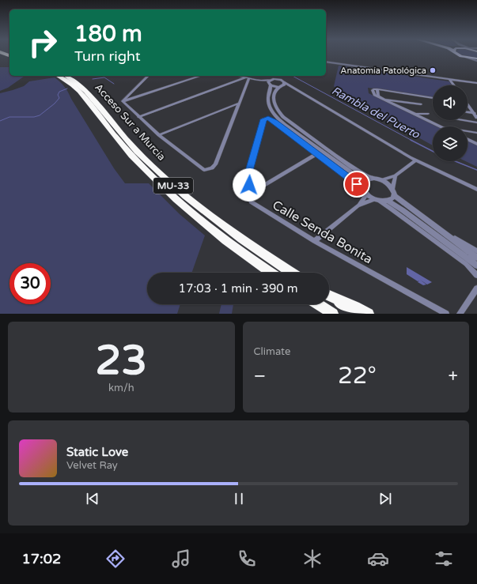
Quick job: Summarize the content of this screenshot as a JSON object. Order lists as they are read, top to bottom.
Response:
{
  "streets": {
    "highway": ["Acceso Sur a Murcia", "MU-33"],
    "street": ["Calle Senda Bonita"]
  },
  "water": ["Rambla del Puerto"],
  "places": ["Anatomía Patológica"],
  "page": {
    "turn": ["180 m", "Turn right"],
    "limit": "30",
    "trip": "17:03 · 1 min · 390 m",
    "tile": [
      ["23", "km/h"],
      "Climate"
    ],
    "heat": ["−", "22°", "+"],
    "song": ["Static Love", "Velvet Ray"],
    "tabs": "17:02"
  }
}
